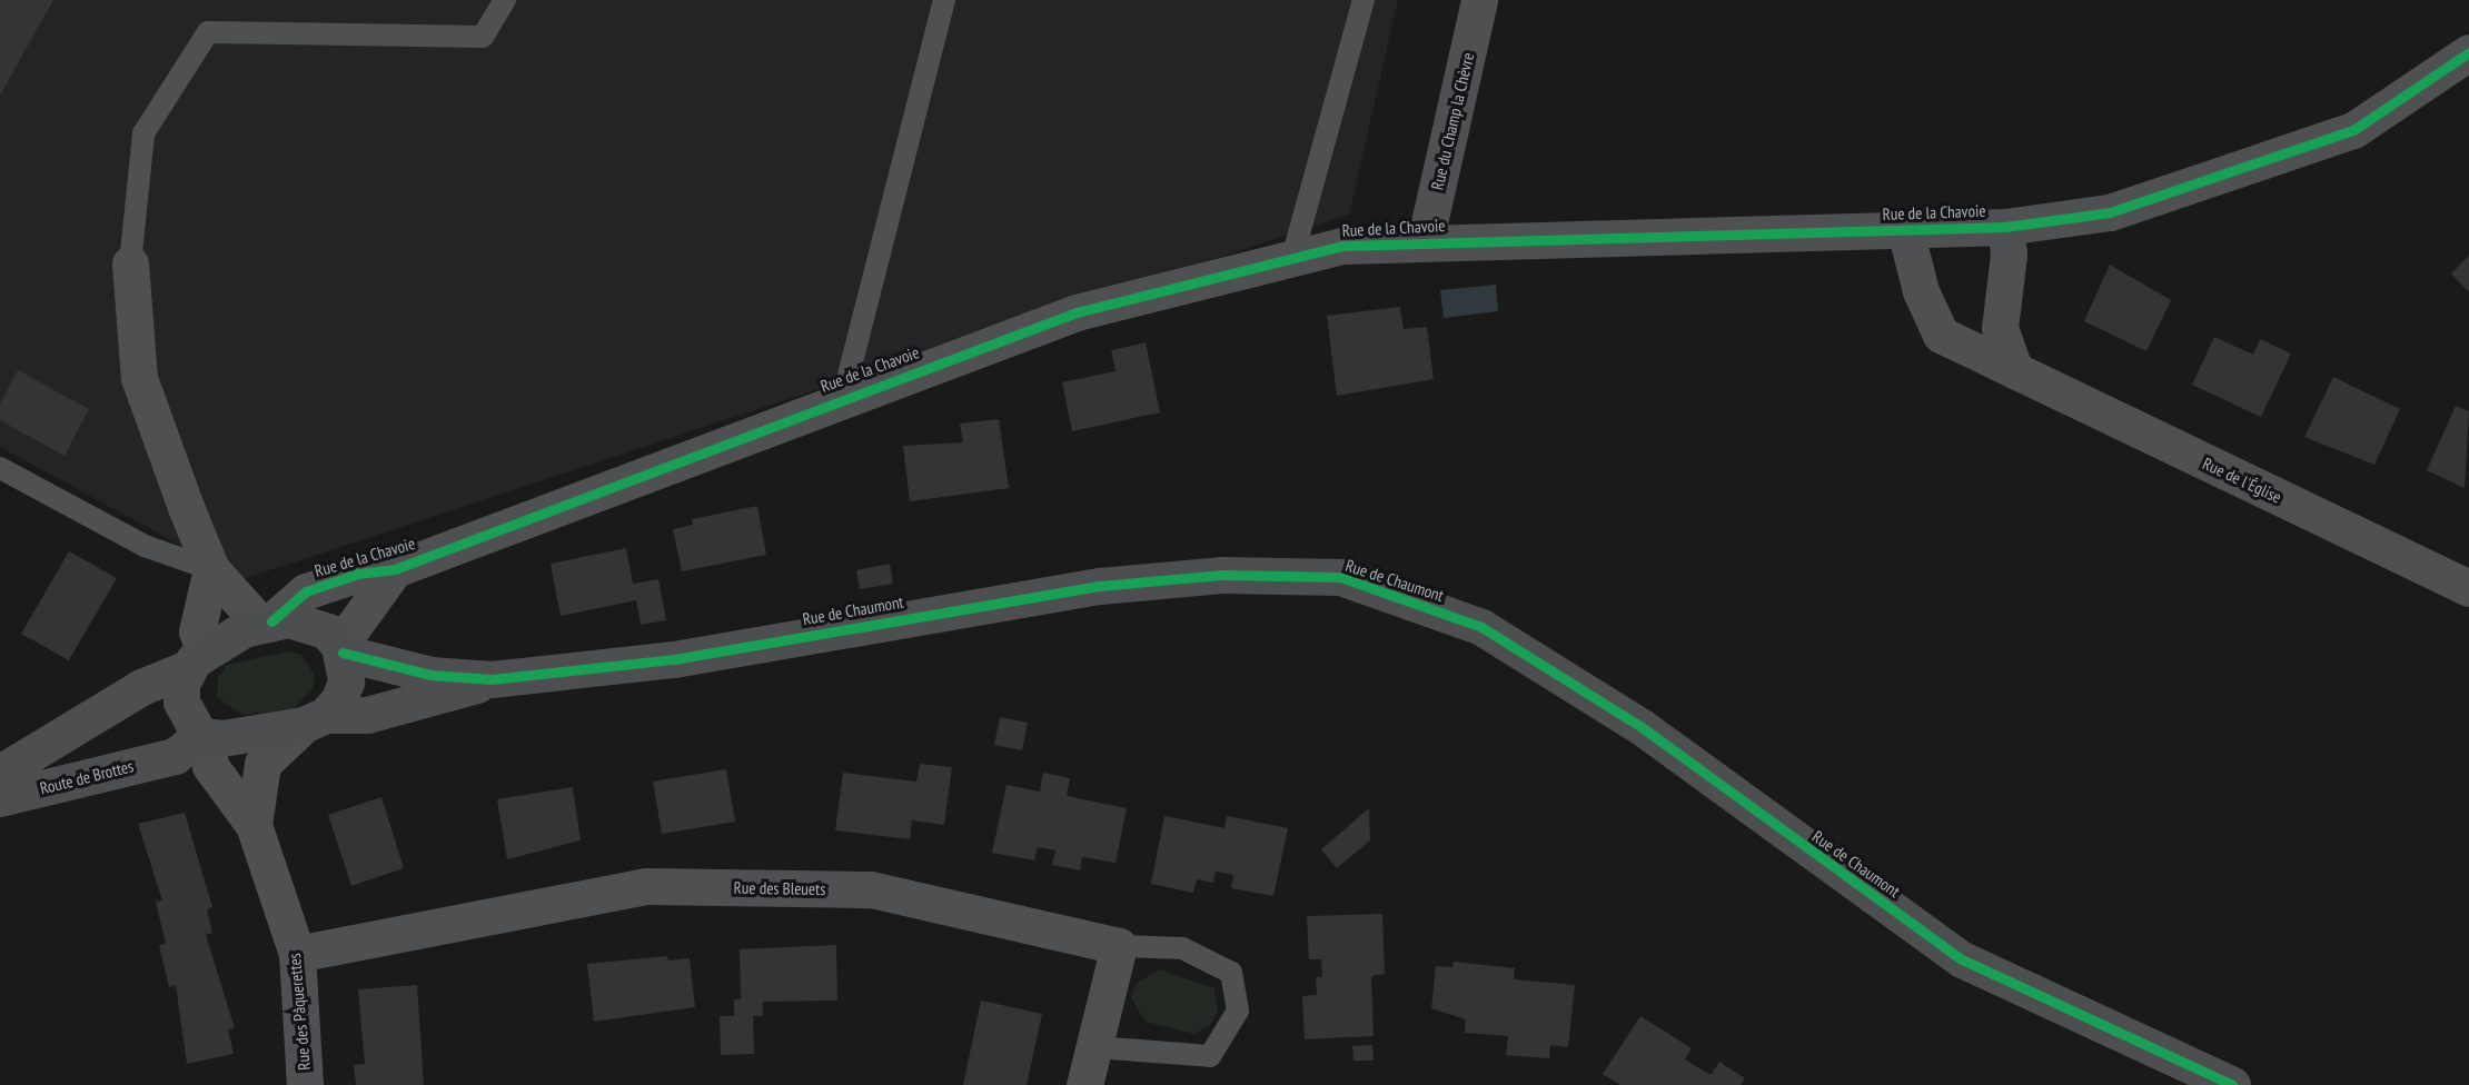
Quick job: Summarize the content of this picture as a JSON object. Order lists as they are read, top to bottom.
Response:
{
  "streets": {
    "street": [
      "Rue du Champ la Chèvre",
      "Rue de la Chavoie",
      "Rue de l'Église",
      "Rue de Chaumont",
      "Route de Brottes",
      "Rue des Bleuets",
      "Rue des Pâquerettes"
    ]
  },
  "crossings": [
    ["Rue du Champ la Chèvre", "Rue de la Chavoie"],
    ["Rue de la Chavoie", "Rue de l'Église"],
    ["Rue de la Chavoie", "Rue de Chaumont"],
    ["Rue de la Chavoie", "Route de Brottes"],
    ["Rue de Chaumont", "Route de Brottes"],
    ["Rue de Chaumont", "Rue des Pâquerettes"],
    ["Route de Brottes", "Rue des Pâquerettes"],
    ["Rue des Bleuets", "Rue des Pâquerettes"]
  ]
}
